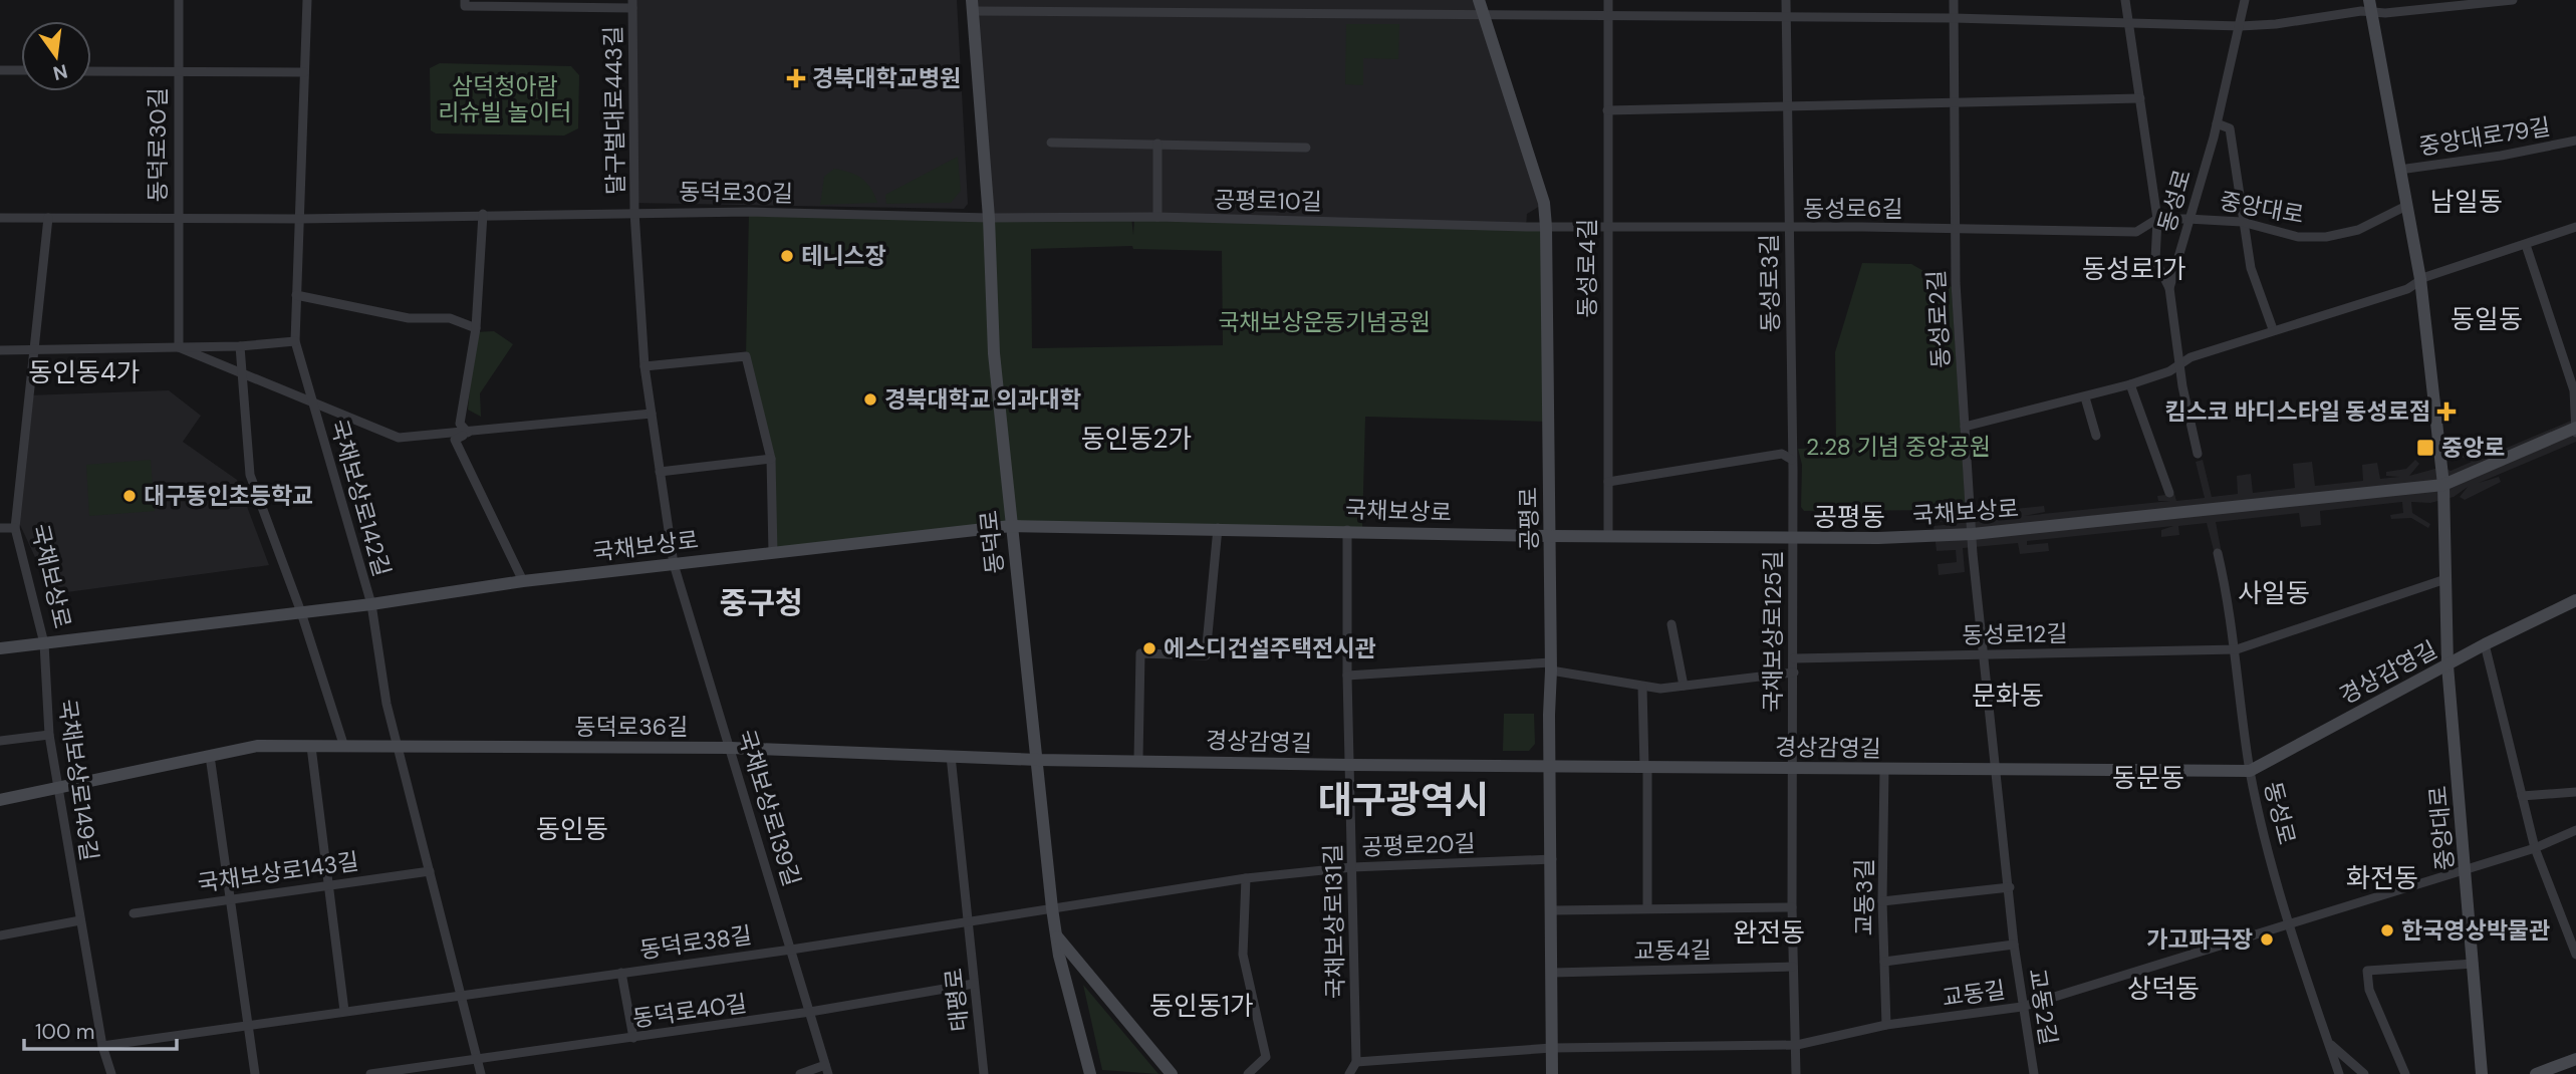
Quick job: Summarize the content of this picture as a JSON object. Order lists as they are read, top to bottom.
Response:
{
  "streets": {
    "main road": [
      "중앙대로",
      "국채보상로",
      "공평로",
      "동덕로",
      "경상감영길",
      "동덕로36길"
    ],
    "street": [
      "달구벌대로443길",
      "중앙대로79길",
      "동덕로30길",
      "공평로10길",
      "동성로",
      "동성로6길",
      "동성로4길",
      "동성로3길",
      "동성로2길",
      "국채보상로142길",
      "국채보상로125길",
      "동성로12길",
      "국채보상로149길",
      "국채보상로139길",
      "공평로20길",
      "국채보상로143길",
      "교동3길",
      "국채보상로131길",
      "동덕로38길",
      "교동4길",
      "교동길",
      "태평로",
      "교동2길",
      "동덕로40길"
    ]
  },
  "crossings": [
    ["달구벌대로443길", "동덕로30길"],
    ["달구벌대로443길", "국채보상로139길"],
    ["중앙대로79길", "중앙대로"],
    ["동덕로30길", "공평로10길"],
    ["동덕로30길", "국채보상로142길"],
    ["동덕로30길", "동덕로"],
    ["공평로10길", "동성로6길"],
    ["공평로10길", "공평로"],
    ["공평로10길", "동덕로"],
    ["동성로", "중앙대로"],
    ["동성로", "동성로6길"],
    ["동성로", "동성로12길"],
    ["동성로", "경상감영길"],
    ["동성로", "교동길"],
    ["중앙대로", "동성로6길"],
    ["중앙대로", "국채보상로"],
    ["중앙대로", "경상감영길"],
    ["중앙대로", "교동길"],
    ["동성로6길", "동성로4길"],
    ["동성로6길", "동성로3길"],
    ["동성로6길", "동성로2길"],
    ["동성로6길", "공평로"],
    ["동성로4길", "국채보상로"],
    ["동성로3길", "국채보상로"],
    ["동성로3길", "국채보상로125길"],
    ["동성로2길", "국채보상로"],
    ["동성로2길", "동성로12길"],
    ["동성로2길", "교동2길"],
    ["국채보상로142길", "국채보상로"],
    ["국채보상로142길", "국채보상로139길"],
    ["국채보상로", "공평로"],
    ["국채보상로", "동덕로"],
    ["국채보상로", "국채보상로125길"],
    ["국채보상로", "국채보상로149길"],
    ["국채보상로", "국채보상로139길"],
    ["국채보상로", "국채보상로131길"],
    ["공평로", "경상감영길"],
    ["공평로", "공평로20길"],
    ["공평로", "교동4길"],
    ["공평로", "교동길"],
    ["동덕로", "경상감영길"],
    ["동덕로", "동덕로36길"],
    ["동덕로", "공평로20길"],
    ["동덕로", "동덕로38길"],
    ["국채보상로125길", "동성로12길"],
    ["국채보상로125길", "경상감영길"],
    ["동성로12길", "교동2길"],
    ["경상감영길", "동덕로36길"],
    ["경상감영길", "교동3길"],
    ["경상감영길", "국채보상로131길"],
    ["경상감영길", "교동2길"],
    ["동덕로36길", "국채보상로149길"],
    ["동덕로36길", "국채보상로139길"],
    ["국채보상로149길", "동덕로38길"],
    ["국채보상로139길", "동덕로38길"],
    ["국채보상로139길", "동덕로40길"],
    ["공평로20길", "국채보상로131길"],
    ["공평로20길", "동덕로38길"],
    ["교동3길", "교동길"],
    ["교동3길", "교동2길"],
    ["동덕로38길", "태평로"],
    ["교동길", "교동2길"],
    ["태평로", "동덕로40길"]
  ],
  "districts": [
    "남일동",
    "동성로1가",
    "동일동",
    "동인동4가",
    "동인동2가",
    "공평동",
    "사일동",
    "중구청",
    "문화동",
    "동문동",
    "대구광역시",
    "동인동",
    "화전동",
    "완전동",
    "상덕동",
    "동인동1가"
  ],
  "parks": ["삼덕청아람 리슈빌 놀이터", "국채보상운동기념공원", "2.28 기념 중앙공원"],
  "places": {
    "health": ["경북대학교병원", "킴스코 바디스타일 동성로점"],
    "other": [
      "테니스장",
      "경북대학교 의과대학",
      "대구동인초등학교",
      "에스디건설주택전시관",
      "한국영상박물관",
      "가고파극장"
    ],
    "transit": ["중앙로"]
  },
  "scale_bar": "100 m",
  "north": "bottom"
}
